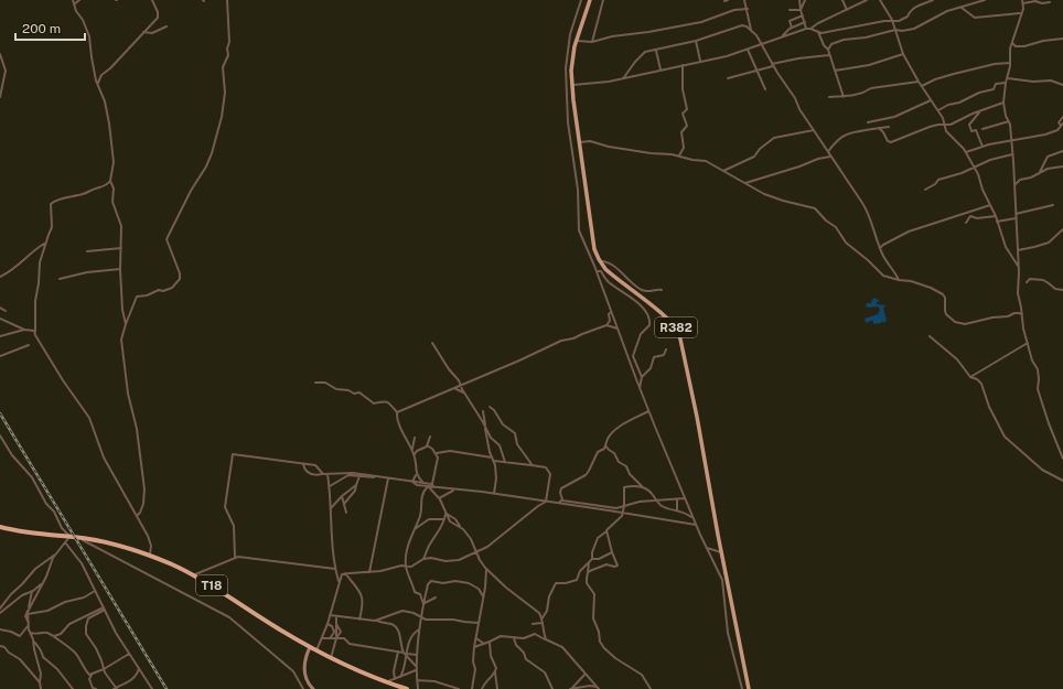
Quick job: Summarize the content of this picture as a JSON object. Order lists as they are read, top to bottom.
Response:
{
  "streets": {
    "highway": ["T18"],
    "main road": ["R382"]
  },
  "scale_bar": "200 m"
}
